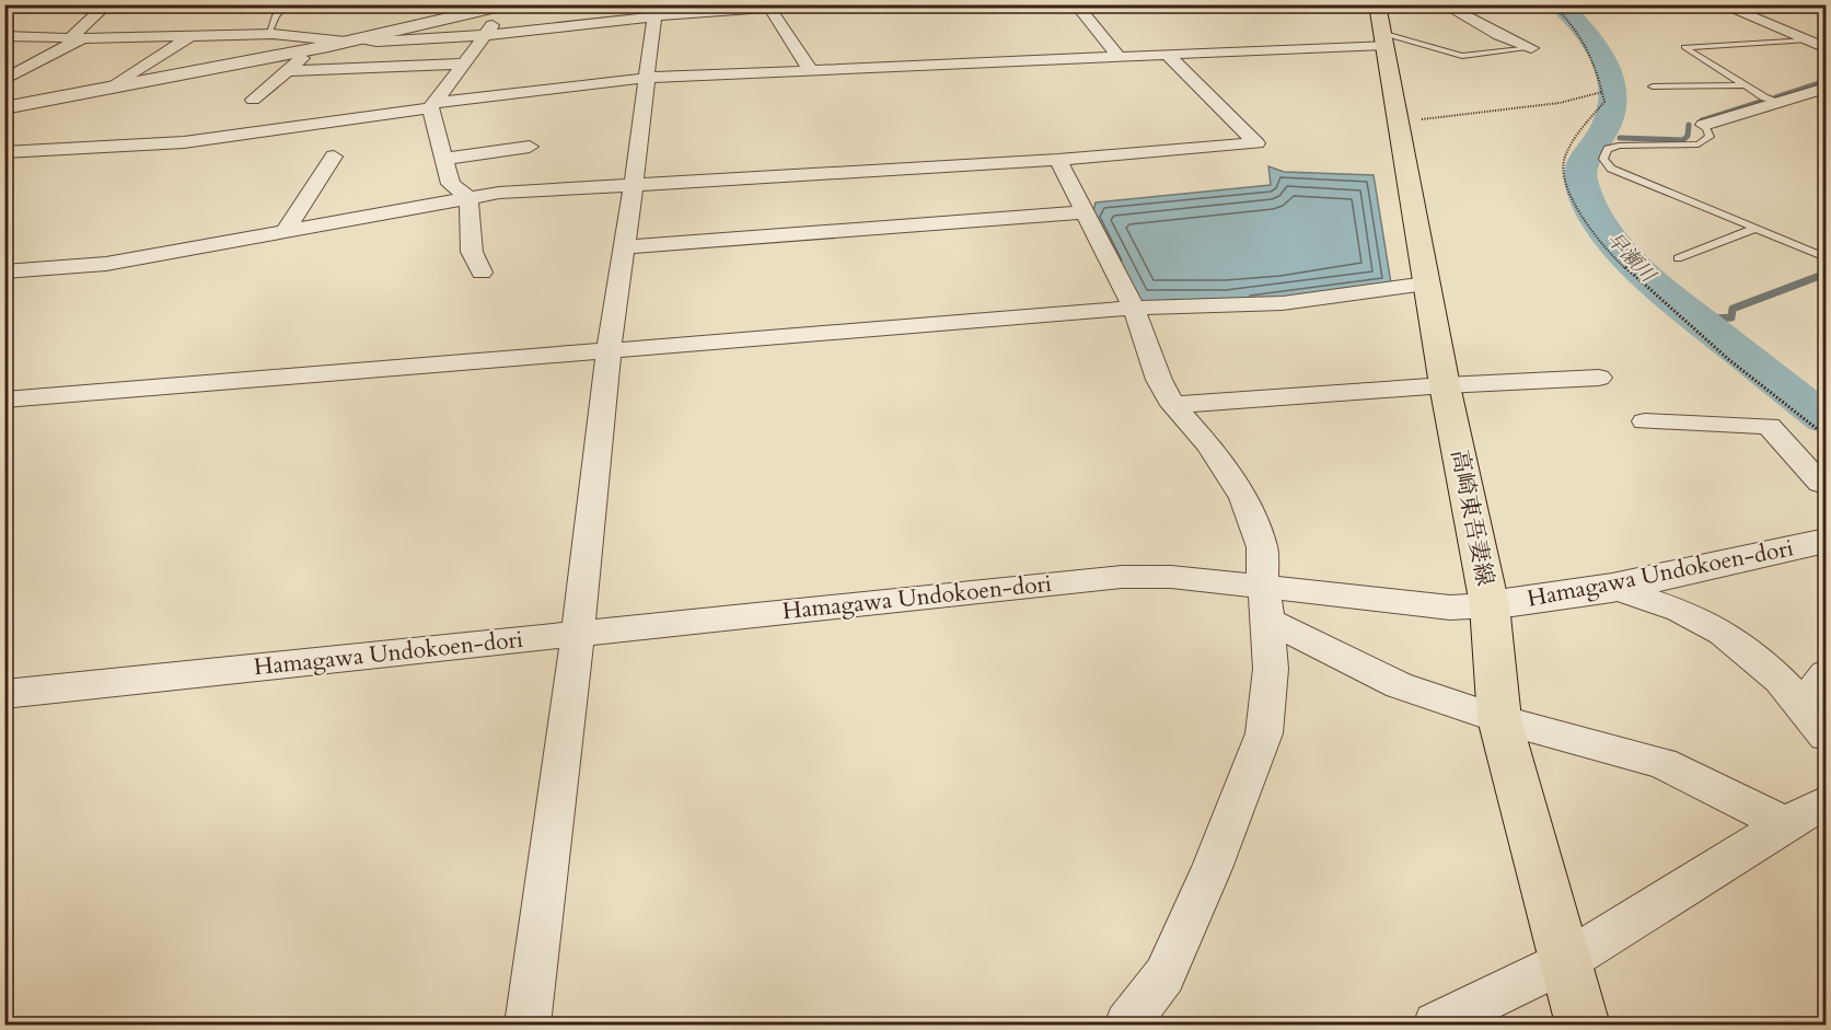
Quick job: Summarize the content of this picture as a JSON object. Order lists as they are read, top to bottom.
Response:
{
  "streets": {
    "main road": ["高崎東吾妻線"],
    "street": ["Hamagawa Undokoen-dori"]
  },
  "crossings": [
    ["高崎東吾妻線", "Hamagawa Undokoen-dori"]
  ],
  "water": ["早瀬川"]
}
